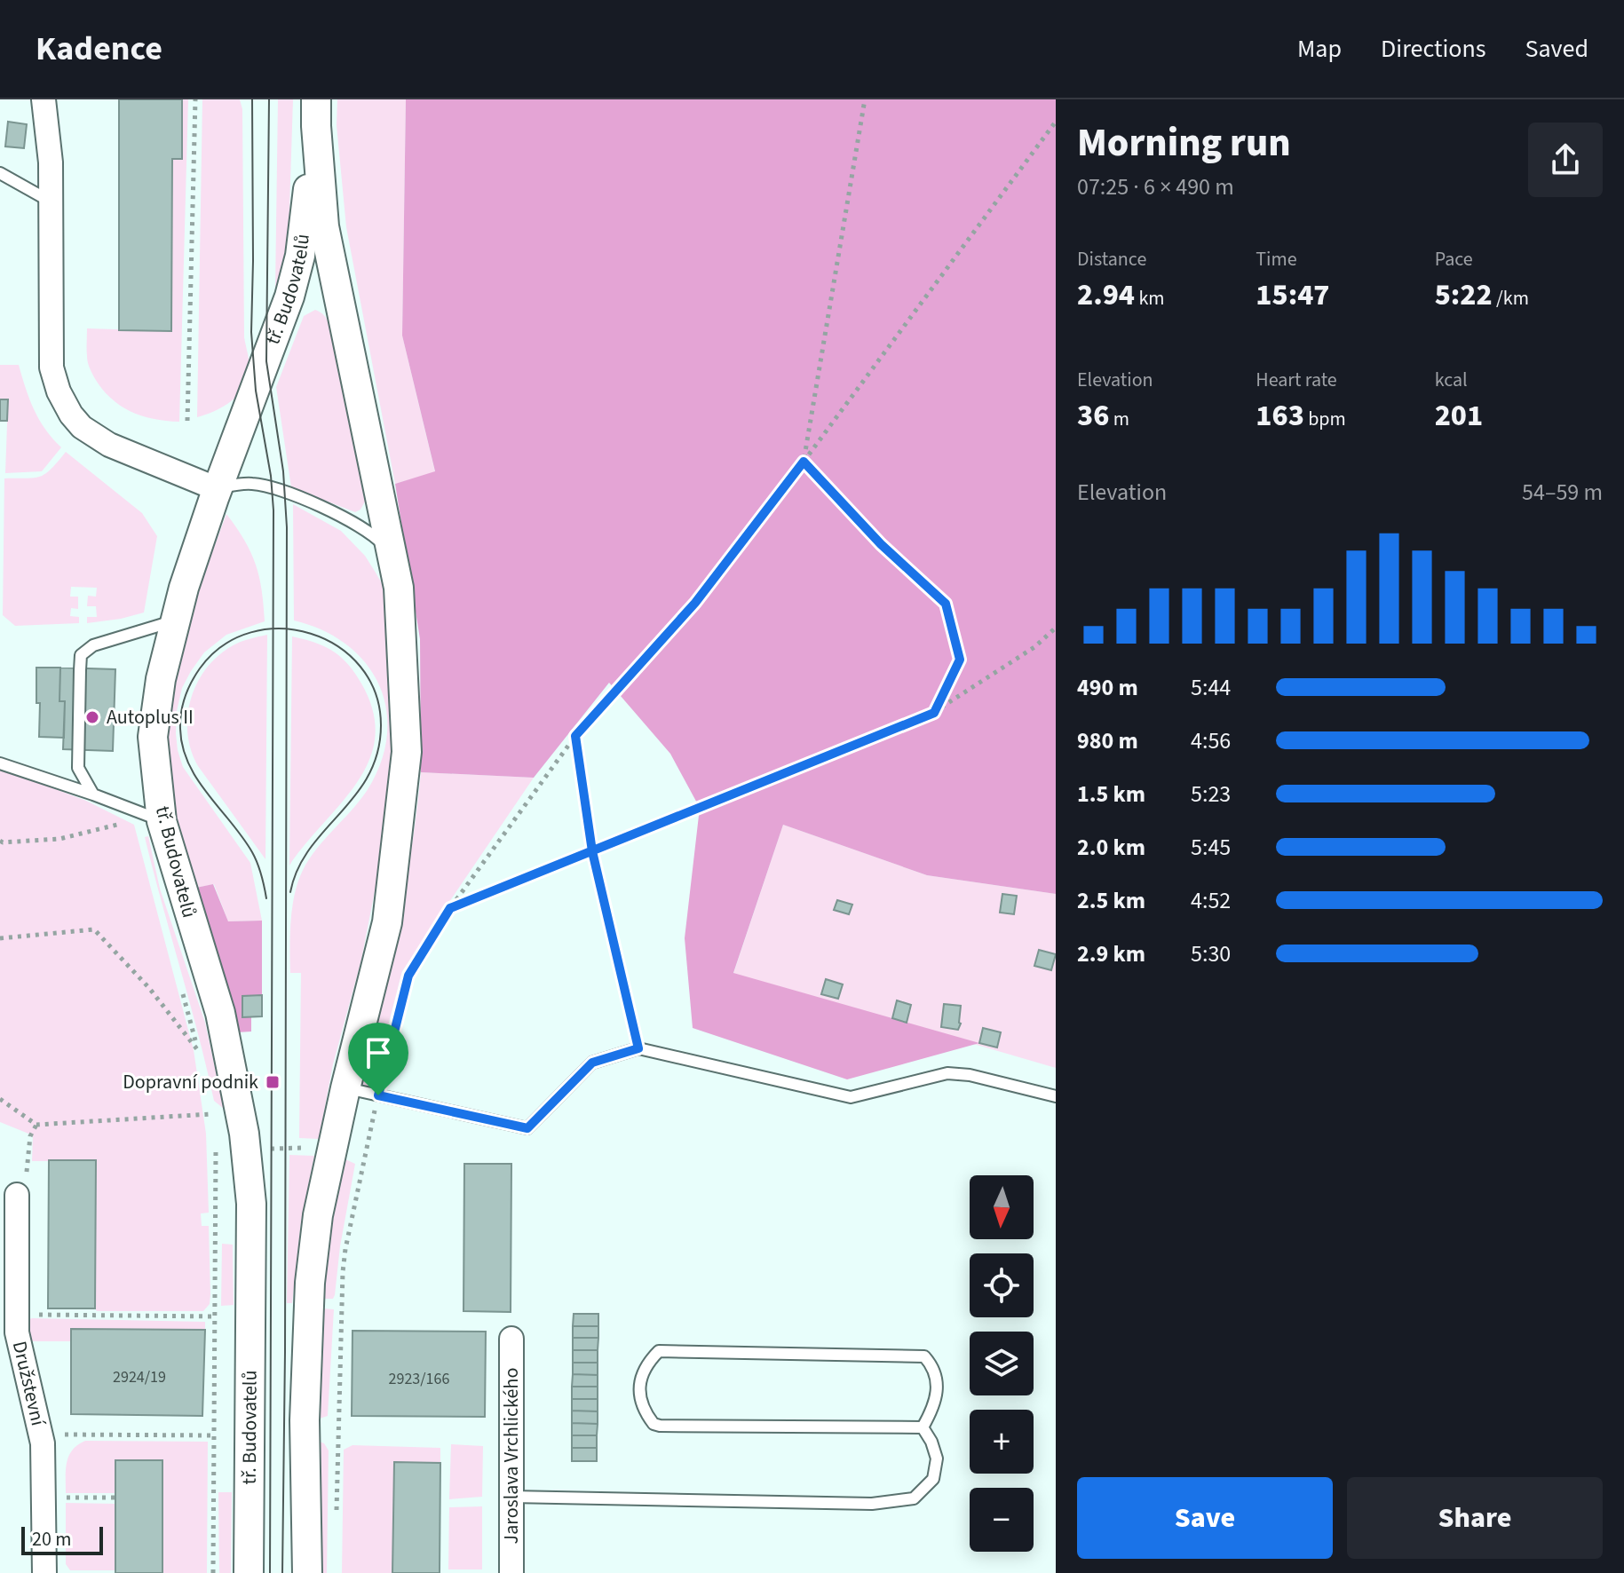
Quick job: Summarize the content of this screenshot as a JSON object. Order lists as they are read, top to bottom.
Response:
{
  "streets": {
    "street": ["tř. Budovatelů", "Družstevní", "Jaroslava Vrchlického"]
  },
  "places": {
    "other": ["Autoplus II"],
    "transit": ["Dopravní podnik"]
  },
  "house_numbers": ["2924/19", "2923/166"],
  "scale_bar": "20 m",
  "north": "bottom",
  "page": {
    "header": "Kadence",
    "nav": ["Map", "Directions", "Saved"],
    "heading": ["Morning run", "07:25 · 6 × 490 m"],
    "stats": [
      ["Distance", "2.94 km"],
      ["Time", "15:47"],
      ["Pace", "5:22 /km"],
      ["Elevation", "36 m"],
      ["Heart rate", "163 bpm"],
      ["kcal", "201"]
    ],
    "chart": ["Elevation", "54–59 m"],
    "list": [
      {
        "name": "490 m",
        "note": "5:44"
      },
      {
        "name": "980 m",
        "note": "4:56"
      },
      {
        "name": "1.5 km",
        "note": "5:23"
      },
      {
        "name": "2.0 km",
        "note": "5:45"
      },
      {
        "name": "2.5 km",
        "note": "4:52"
      },
      {
        "name": "2.9 km",
        "note": "5:30"
      }
    ],
    "map_buttons": ["+", "−"],
    "buttons": ["Save", "Share"],
    "scale": "20 m"
  }
}
